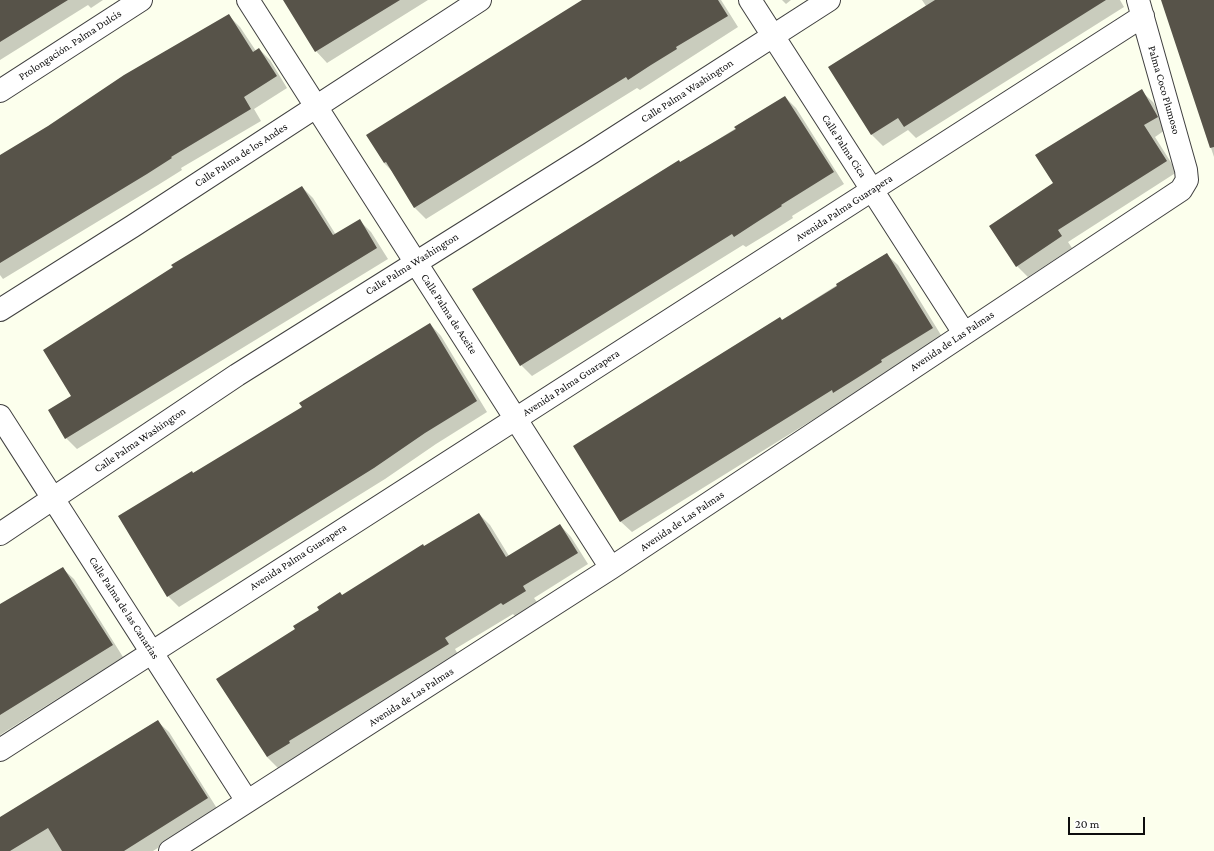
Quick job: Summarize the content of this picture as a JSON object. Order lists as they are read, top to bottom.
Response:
{
  "streets": {
    "street": [
      "Prolongación. Palma Dulcis",
      "Palma Coco Plumoso",
      "Calle Palma Washington",
      "Calle Palma Cica",
      "Calle Palma de los Andes",
      "Avenida Palma Guarapera",
      "Calle Palma de Aceite",
      "Avenida de Las Palmas",
      "Calle Palma de las Canarias"
    ]
  },
  "crossings": [
    ["Palma Coco Plumoso", "Avenida Palma Guarapera"],
    ["Palma Coco Plumoso", "Avenida de Las Palmas"],
    ["Calle Palma Washington", "Calle Palma Cica"],
    ["Calle Palma Washington", "Calle Palma de Aceite"],
    ["Calle Palma Washington", "Calle Palma de las Canarias"],
    ["Calle Palma Cica", "Avenida Palma Guarapera"],
    ["Calle Palma Cica", "Avenida de Las Palmas"],
    ["Calle Palma de los Andes", "Calle Palma de Aceite"],
    ["Avenida Palma Guarapera", "Calle Palma de Aceite"],
    ["Avenida Palma Guarapera", "Calle Palma de las Canarias"],
    ["Calle Palma de Aceite", "Avenida de Las Palmas"],
    ["Avenida de Las Palmas", "Calle Palma de las Canarias"]
  ],
  "scale_bar": "20 m"
}
